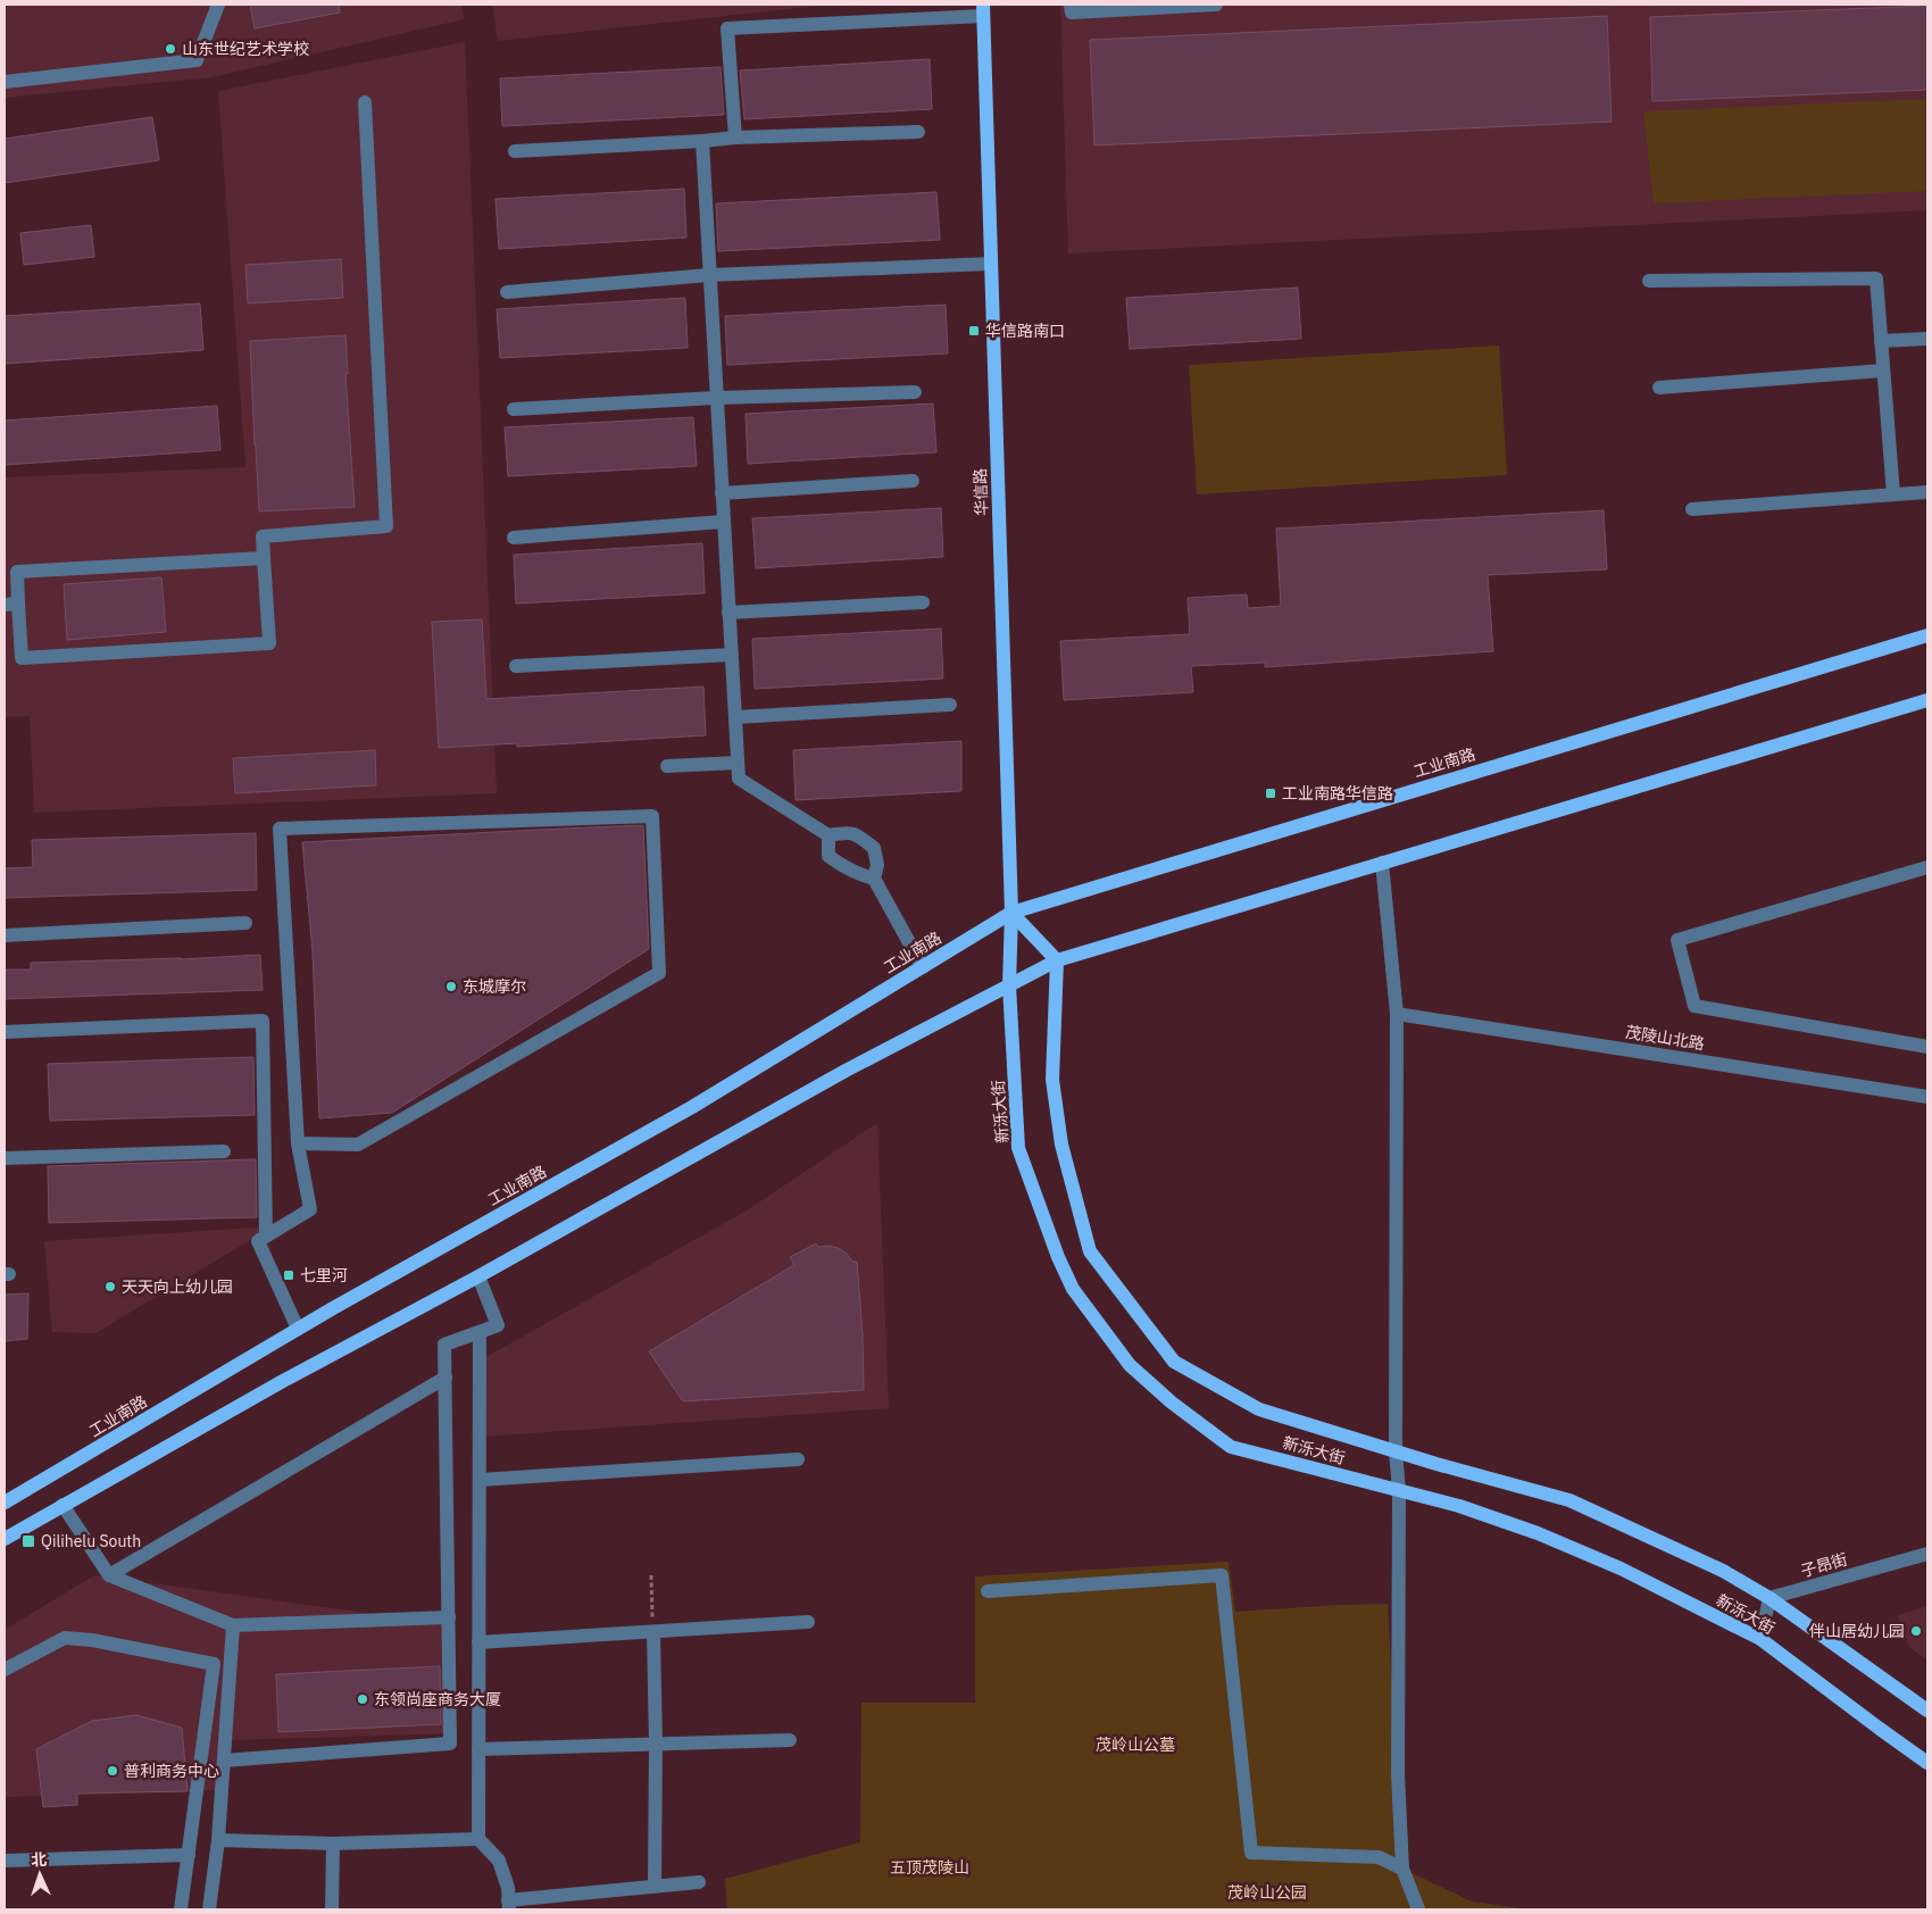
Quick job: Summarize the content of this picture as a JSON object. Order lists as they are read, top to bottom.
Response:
{
  "streets": {
    "main road": ["华信路", "工业南路", "新泺大街"],
    "street": ["茂陵山北路", "子昂街"]
  },
  "crossings": [
    ["华信路", "工业南路"],
    ["华信路", "新泺大街"],
    ["工业南路", "新泺大街"],
    ["新泺大街", "子昂街"]
  ],
  "parks": ["茂岭山公墓", "五顶茂陵山", "茂岭山公园"],
  "places": {
    "other": [
      "山东世纪艺术学校",
      "东城摩尔",
      "天天向上幼儿园",
      "伴山居幼儿园",
      "东领尚座商务大厦",
      "普利商务中心"
    ],
    "transit": [
      "华信路南口",
      "工业南路华信路",
      "七里河",
      "Qilihelu South"
    ]
  },
  "north": "top"
}
